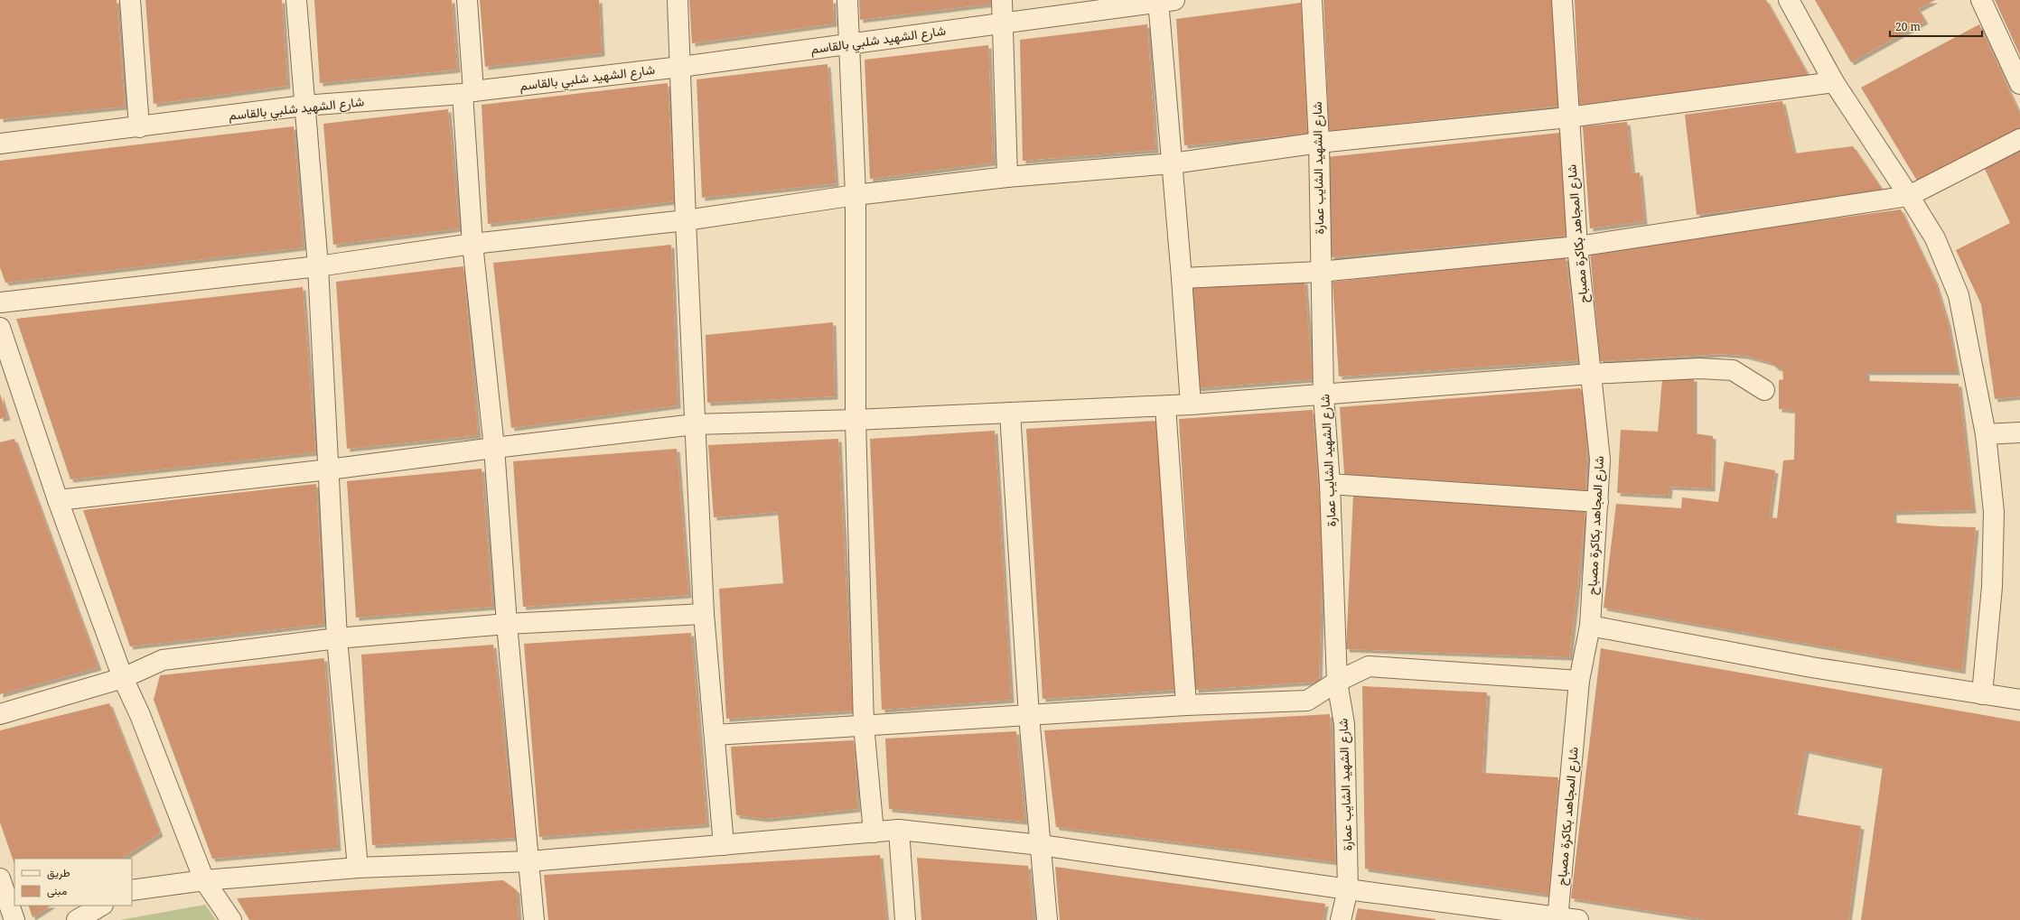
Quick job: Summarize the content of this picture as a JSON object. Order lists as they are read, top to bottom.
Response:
{
  "streets": {
    "street": ["شارع الشهيد شلبي بالقاسم", "شارع الشهيد الشايب عمارة", "شارع المجاهد بكاكرة مصباح"]
  },
  "legend": ["طريق", "مبنى"],
  "scale_bar": "20 m"
}
